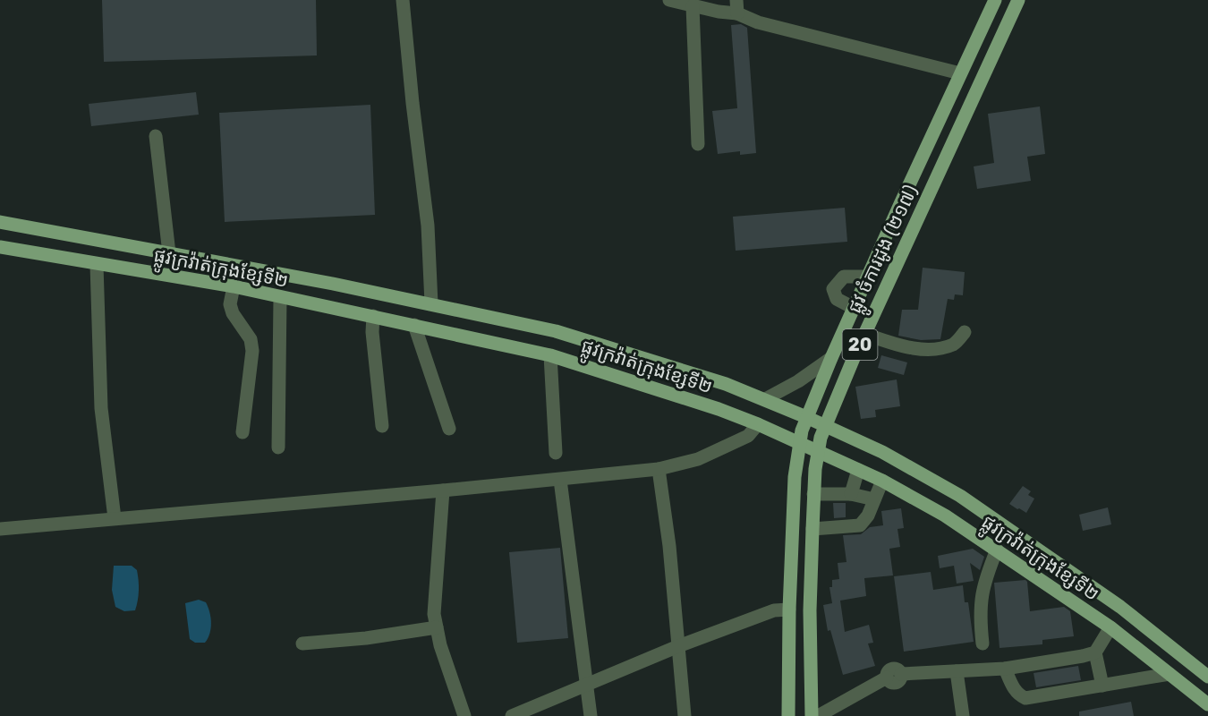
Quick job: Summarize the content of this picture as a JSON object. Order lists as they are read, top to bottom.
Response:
{
  "streets": {
    "main road": ["ផ្លូវ ចំការដូង (២១៧)", "ផ្លូវក្រវ៉ាត់ក្រុងខ្សែទី២", "20"]
  },
  "crossings": [
    ["ផ្លូវ ចំការដូង (២១៧)", "ផ្លូវក្រវ៉ាត់ក្រុងខ្សែទី២"]
  ]
}
